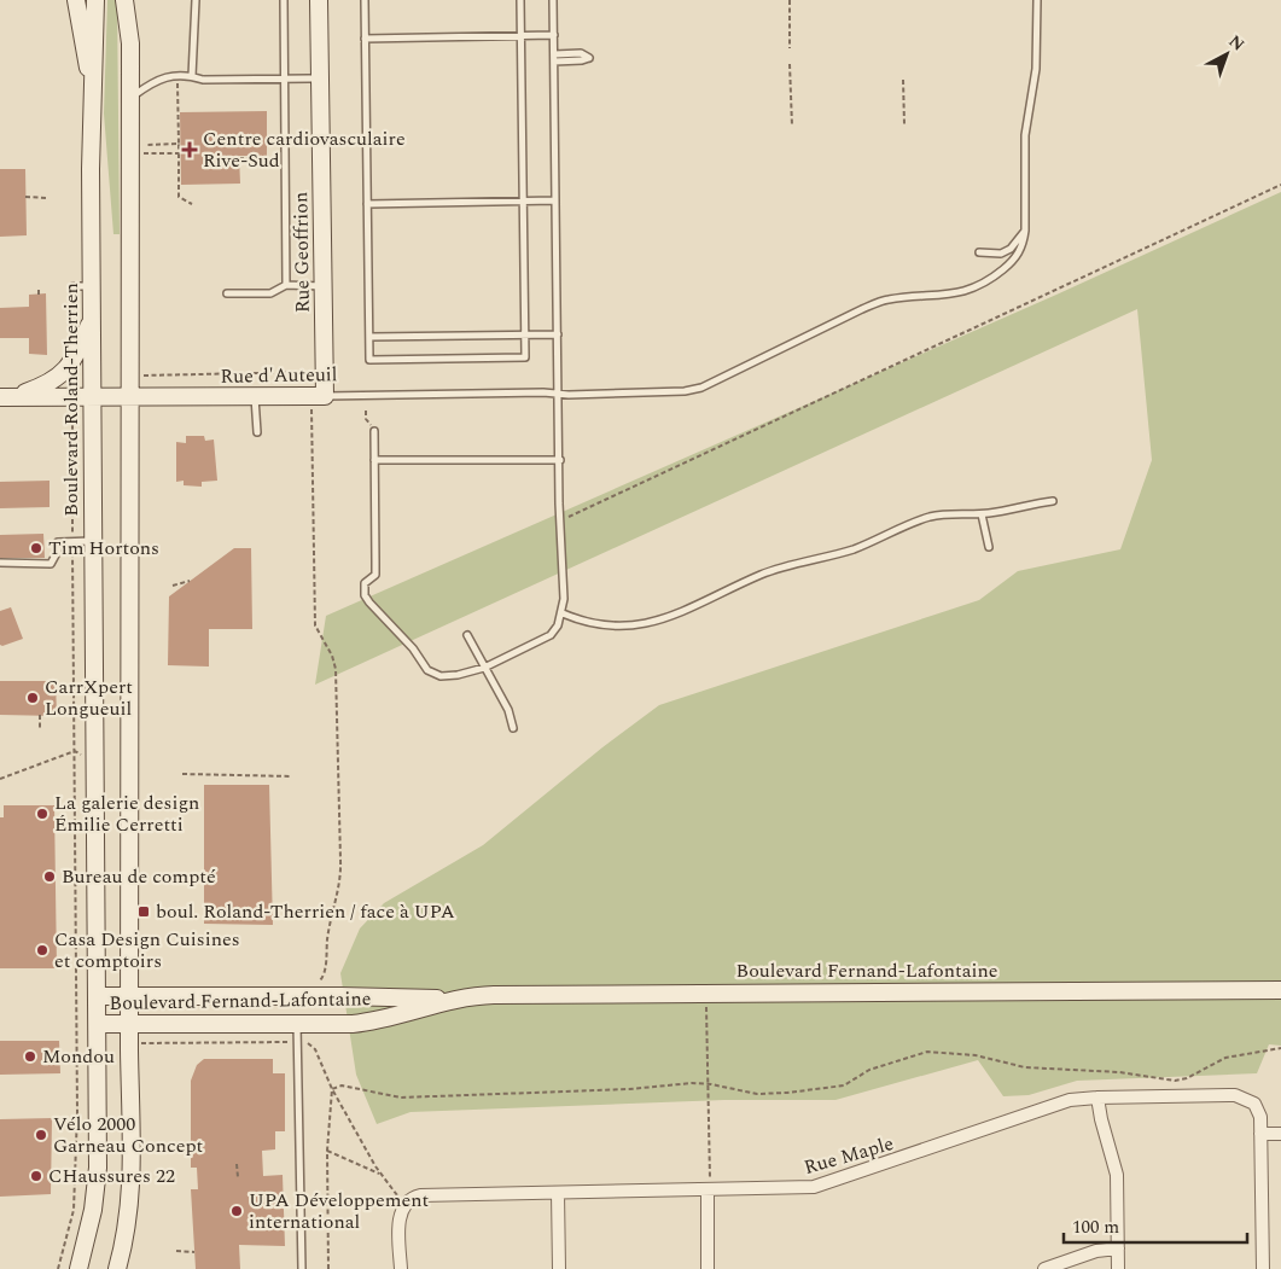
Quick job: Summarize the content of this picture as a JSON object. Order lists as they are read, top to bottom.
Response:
{
  "streets": {
    "main road": [
      "Rue Geoffrion",
      "Rue d'Auteuil",
      "Boulevard Roland-Therrien",
      "Boulevard Fernand-Lafontaine"
    ],
    "street": ["Rue Maple"]
  },
  "crossings": [
    ["Rue Geoffrion", "Rue d'Auteuil"],
    ["Rue d'Auteuil", "Boulevard Roland-Therrien"],
    ["Boulevard Roland-Therrien", "Boulevard Fernand-Lafontaine"]
  ],
  "places": {
    "health": ["Centre cardiovasculaire Rive-Sud"],
    "other": [
      "Tim Hortons",
      "CarrXpert Longueuil",
      "La galerie design Émilie Cerretti",
      "Bureau de compté",
      "Casa Design Cuisines et comptoirs",
      "Mondou",
      "Vélo 2000 Garneau Concept",
      "CHaussures 22",
      "UPA Développement international"
    ],
    "transit": ["boul. Roland-Therrien / face à UPA"]
  },
  "scale_bar": "100 m",
  "north": "top right"
}
